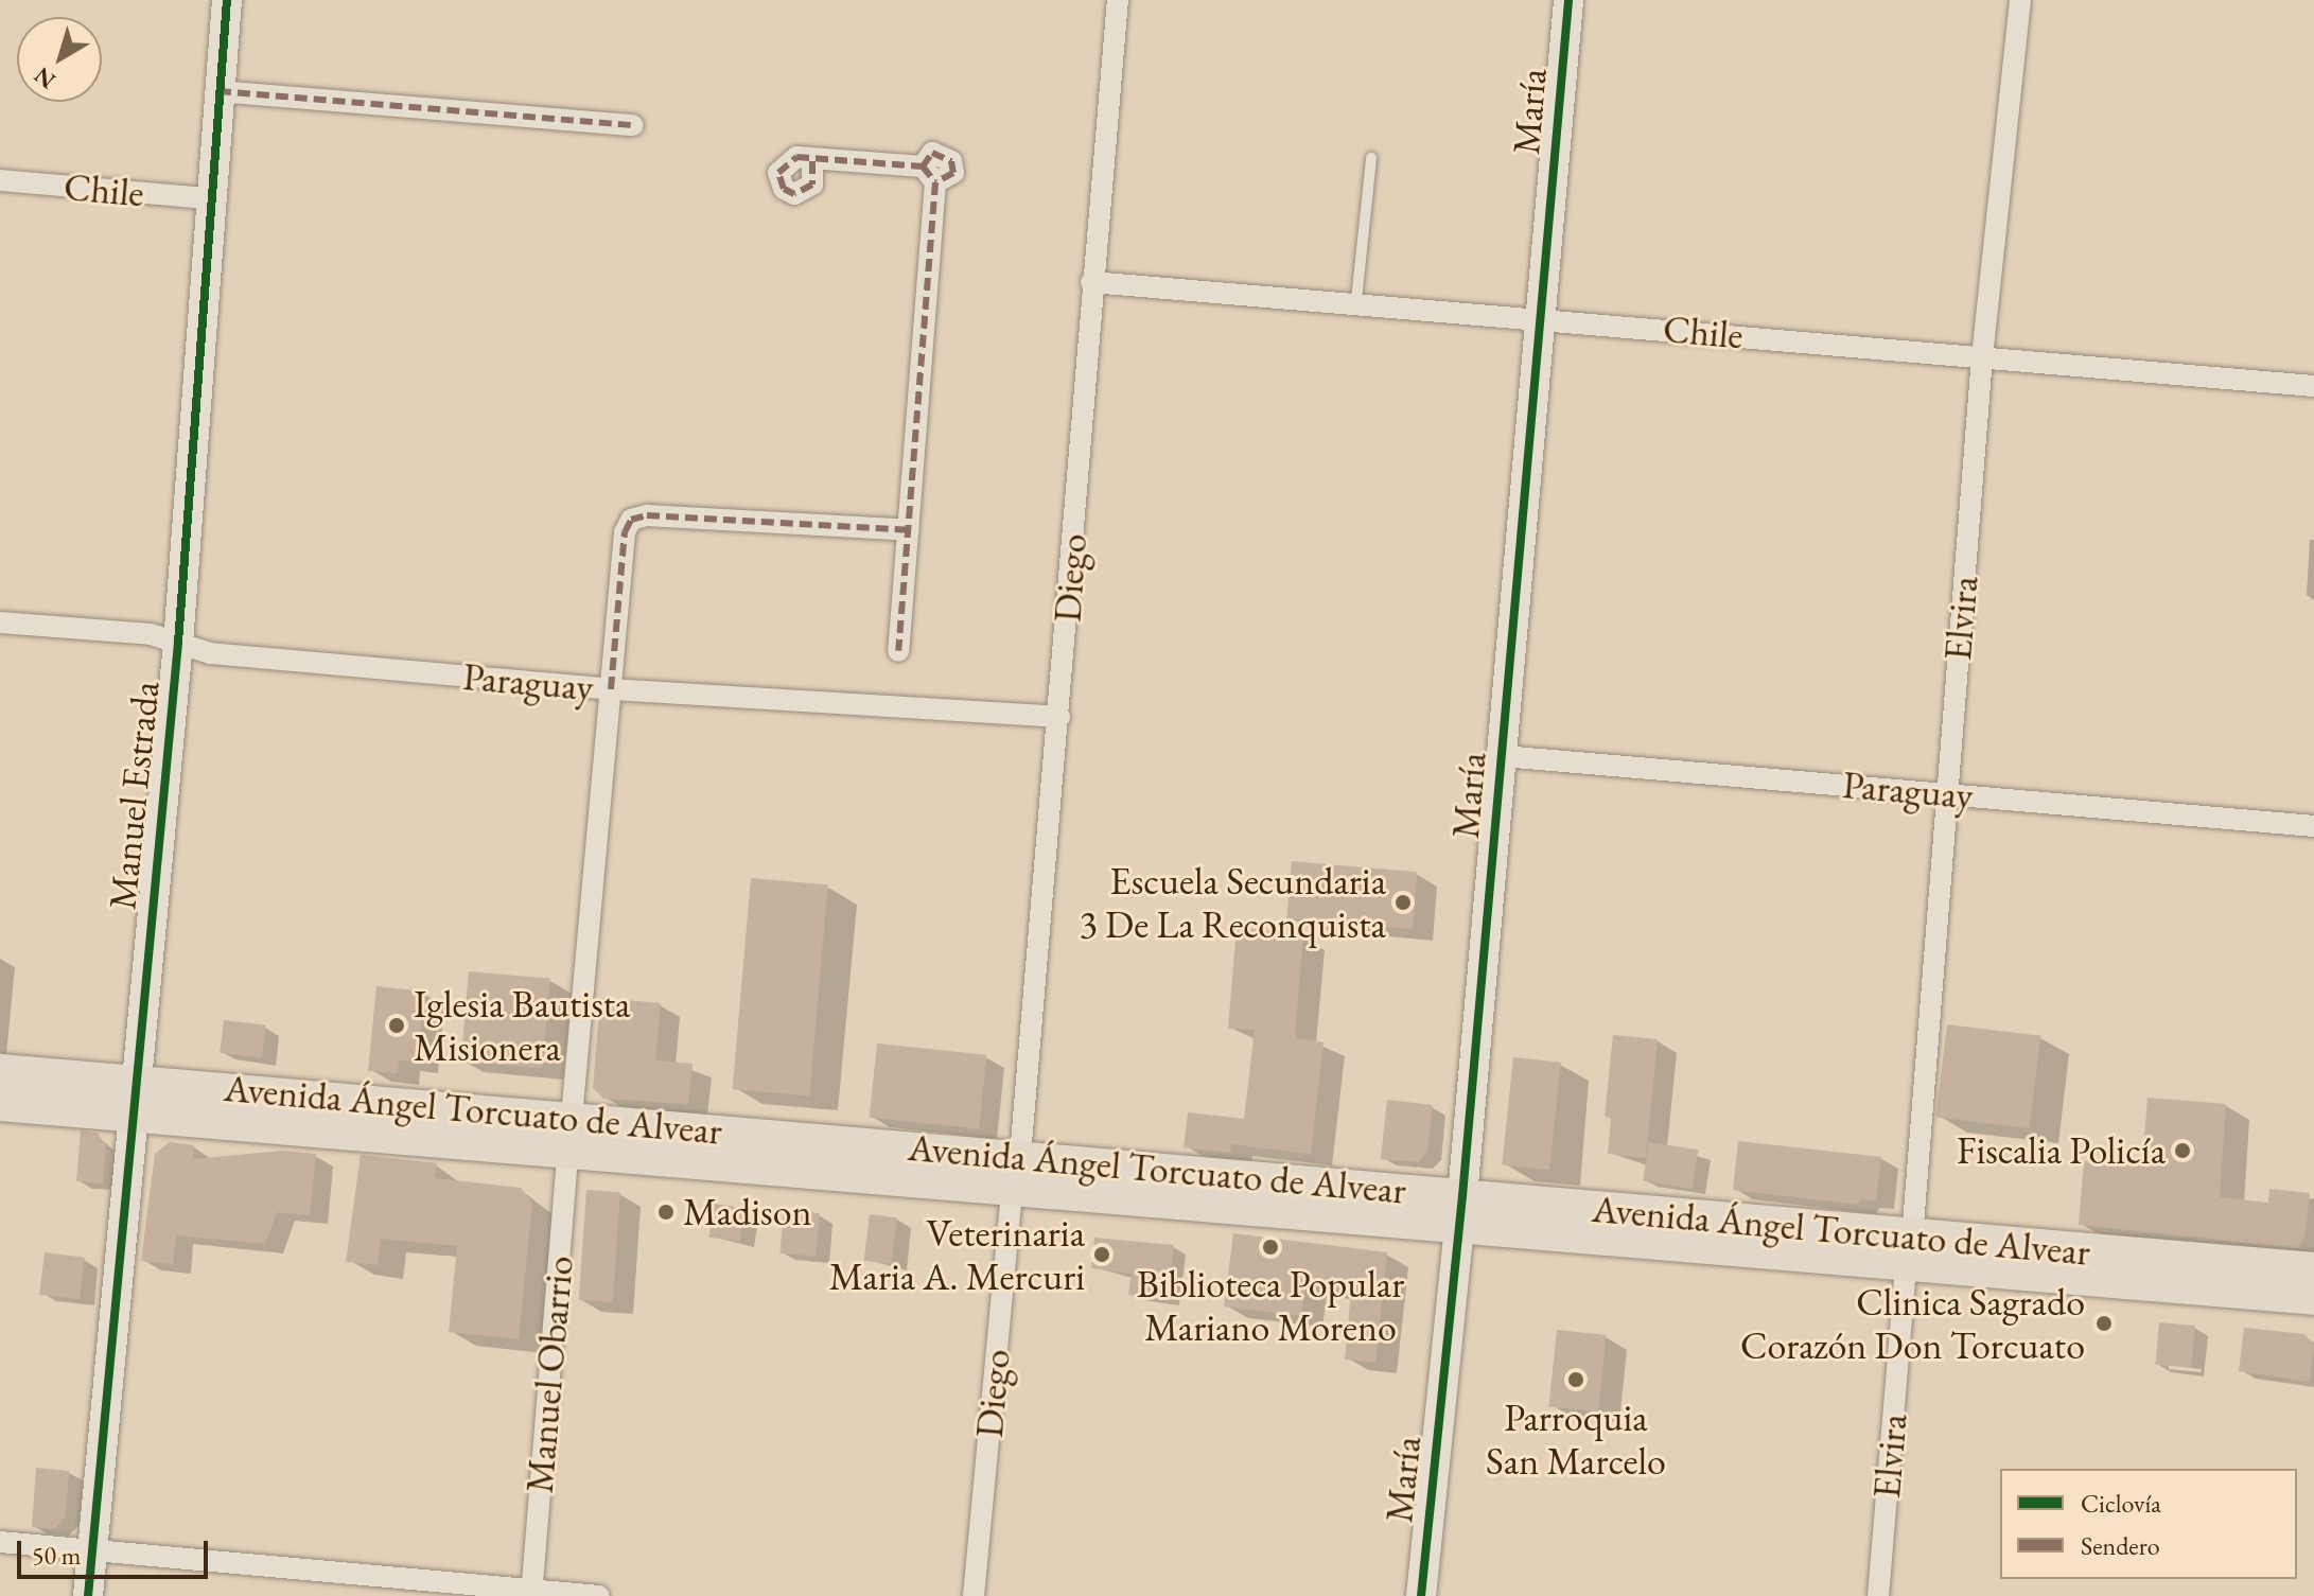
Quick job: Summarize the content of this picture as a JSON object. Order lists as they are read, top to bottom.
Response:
{
  "streets": {
    "main road": ["Avenida Ángel Torcuato de Alvear"],
    "street": [
      "María",
      "Chile",
      "Diego",
      "Elvira",
      "Paraguay",
      "Manuel Estrada",
      "Manuel Obarrio"
    ]
  },
  "crossings": [
    ["María", "Chile"],
    ["María", "Paraguay"],
    ["María", "Avenida Ángel Torcuato de Alvear"],
    ["Chile", "Diego"],
    ["Chile", "Elvira"],
    ["Chile", "Manuel Estrada"],
    ["Diego", "Paraguay"],
    ["Diego", "Avenida Ángel Torcuato de Alvear"],
    ["Elvira", "Paraguay"],
    ["Elvira", "Avenida Ángel Torcuato de Alvear"],
    ["Paraguay", "Manuel Estrada"],
    ["Manuel Estrada", "Avenida Ángel Torcuato de Alvear"],
    ["Avenida Ángel Torcuato de Alvear", "Manuel Obarrio"]
  ],
  "places": [
    "Escuela Secundaria 3 De La Reconquista",
    "Iglesia Bautista Misionera",
    "Fiscalia Policía",
    "Madison",
    "Biblioteca Popular Mariano Moreno",
    "Veterinaria Maria A. Mercuri",
    "Clinica Sagrado Corazón Don Torcuato",
    "Parroquia San Marcelo"
  ],
  "legend": ["Ciclovía", "Sendero"],
  "scale_bar": "50 m",
  "north": "bottom left"
}
